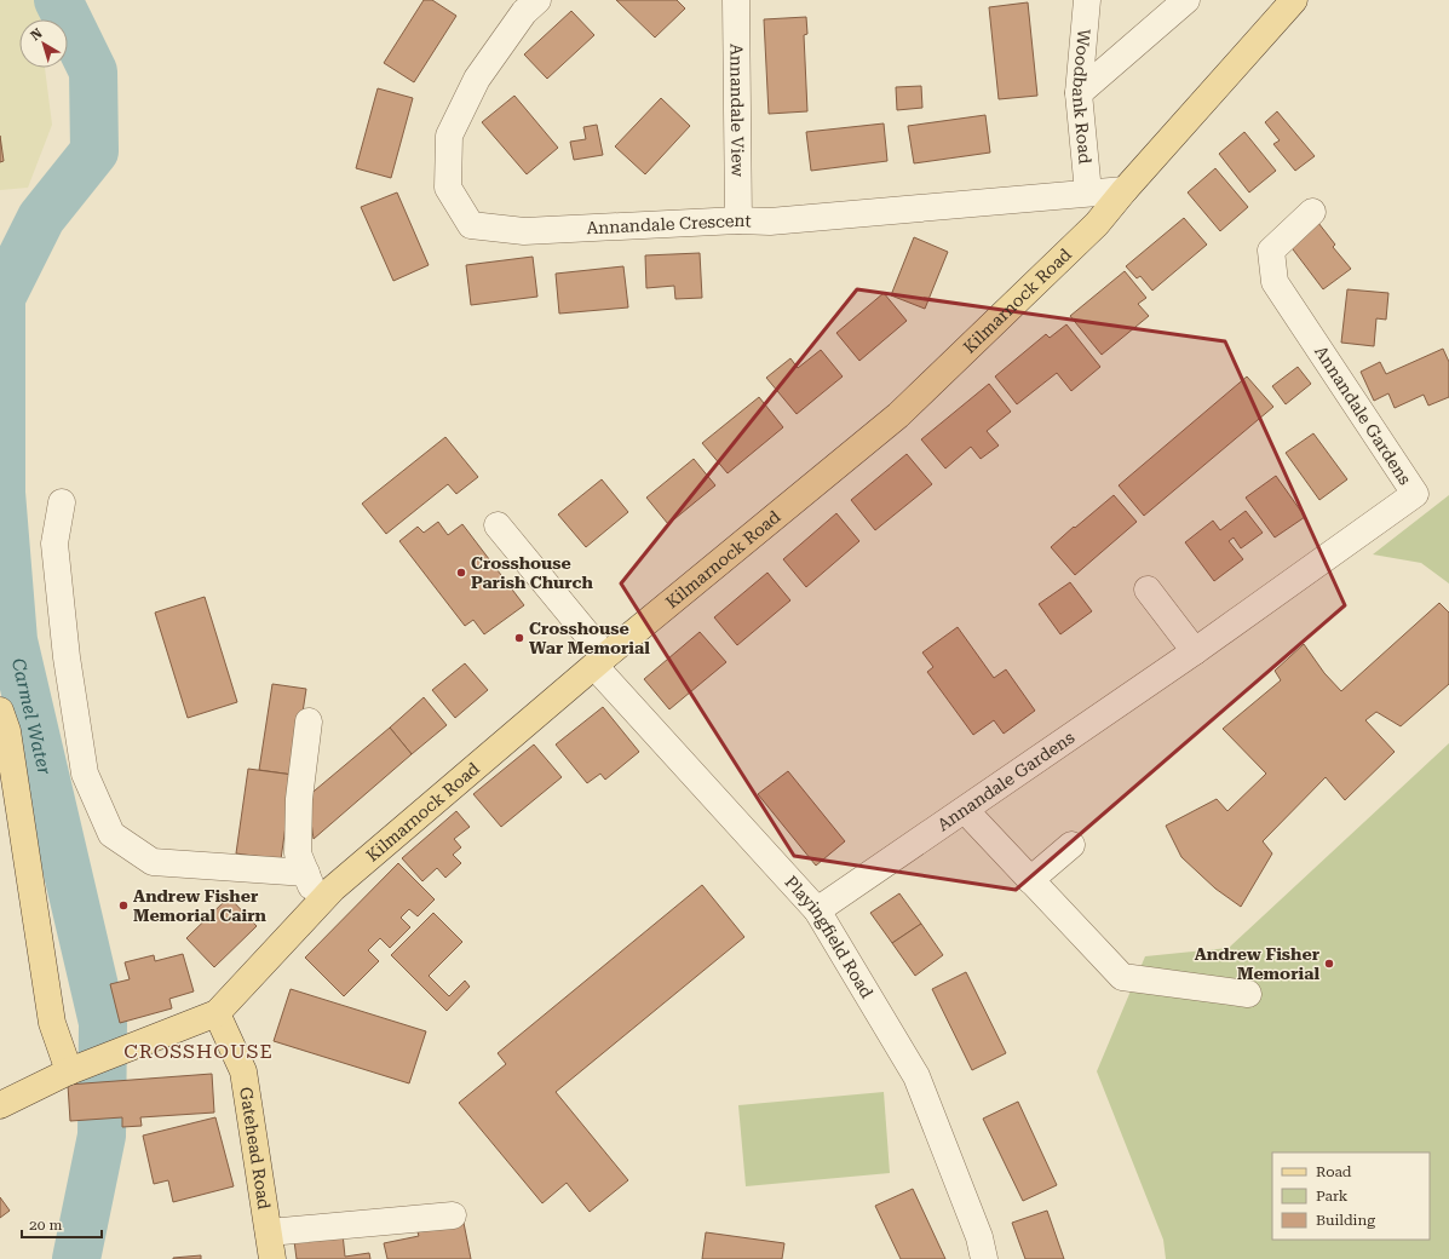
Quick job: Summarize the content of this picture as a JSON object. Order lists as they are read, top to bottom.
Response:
{
  "streets": {
    "main road": ["Kilmarnock Road", "Gatehead Road"],
    "street": [
      "Woodbank Road",
      "Annandale View",
      "Annandale Crescent",
      "Annandale Gardens",
      "Playingfield Road"
    ]
  },
  "crossings": [
    ["Woodbank Road", "Annandale Crescent"],
    ["Annandale View", "Annandale Crescent"],
    ["Annandale Crescent", "Kilmarnock Road"],
    ["Kilmarnock Road", "Playingfield Road"],
    ["Kilmarnock Road", "Gatehead Road"],
    ["Annandale Gardens", "Playingfield Road"]
  ],
  "districts": ["CROSSHOUSE"],
  "water": ["Carmel Water"],
  "places": [
    "Crosshouse Parish Church",
    "Crosshouse War Memorial",
    "Andrew Fisher Memorial Cairn",
    "Andrew Fisher Memorial"
  ],
  "legend": ["Road", "Park", "Building"],
  "scale_bar": "20 m",
  "north": "top left"
}
